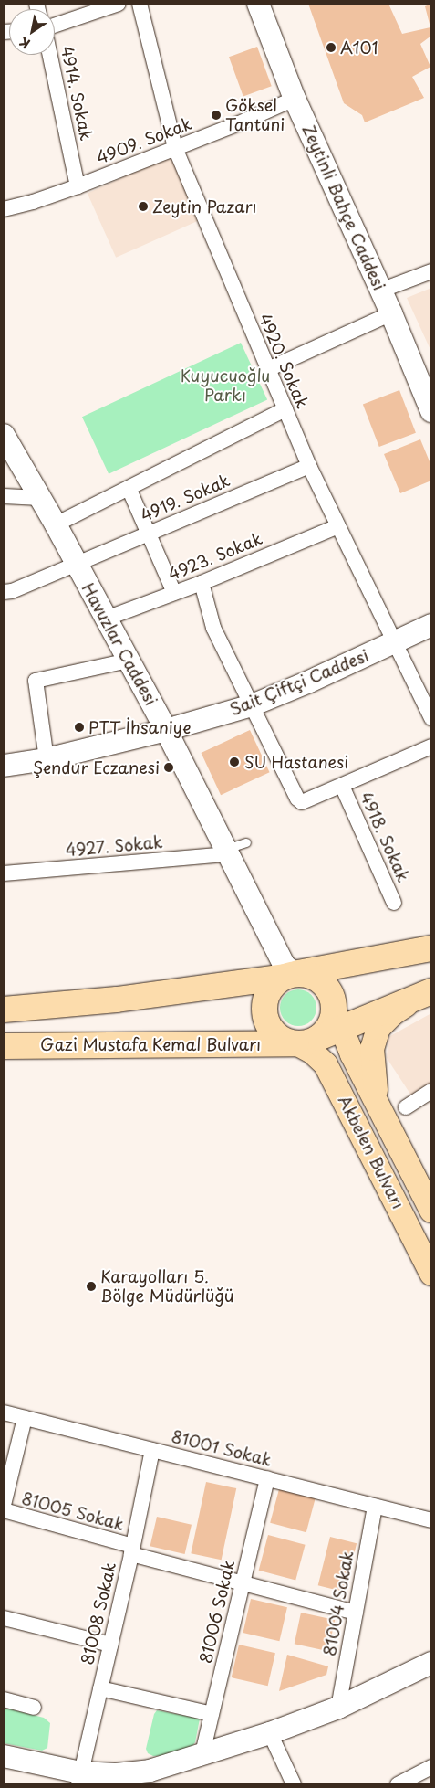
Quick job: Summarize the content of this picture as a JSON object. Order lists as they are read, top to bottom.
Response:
{
  "streets": {
    "highway": ["Gazi Mustafa Kemal Bulvarı"],
    "main road": ["Akbelen Bulvarı"],
    "street": [
      "4914. Sokak",
      "4909. Sokak",
      "Zeytinli Bahçe Caddesi",
      "4920. Sokak",
      "4919. Sokak",
      "4923. Sokak",
      "Havuzlar Caddesi",
      "Sait Çiftçi Caddesi",
      "4918. Sokak",
      "4927. Sokak",
      "81001 Sokak",
      "81005 Sokak",
      "81004 Sokak",
      "81006 Sokak",
      "81008 Sokak"
    ]
  },
  "crossings": [
    ["4914. Sokak", "4909. Sokak"],
    ["4909. Sokak", "Zeytinli Bahçe Caddesi"],
    ["4909. Sokak", "4920. Sokak"],
    ["4920. Sokak", "4919. Sokak"],
    ["4920. Sokak", "4923. Sokak"],
    ["4920. Sokak", "Sait Çiftçi Caddesi"],
    ["4919. Sokak", "Havuzlar Caddesi"],
    ["4923. Sokak", "Havuzlar Caddesi"],
    ["Havuzlar Caddesi", "Sait Çiftçi Caddesi"],
    ["Havuzlar Caddesi", "4927. Sokak"],
    ["Havuzlar Caddesi", "Gazi Mustafa Kemal Bulvarı"],
    ["Havuzlar Caddesi", "Akbelen Bulvarı"],
    ["Gazi Mustafa Kemal Bulvarı", "Akbelen Bulvarı"],
    ["81001 Sokak", "81004 Sokak"],
    ["81001 Sokak", "81006 Sokak"],
    ["81001 Sokak", "81008 Sokak"],
    ["81005 Sokak", "81004 Sokak"],
    ["81005 Sokak", "81006 Sokak"],
    ["81005 Sokak", "81008 Sokak"]
  ],
  "parks": ["Kuyucuoğlu Parkı"],
  "places": [
    "A101",
    "Göksel Tantuni",
    "Zeytin Pazarı",
    "PTT İhsaniye",
    "SU Hastanesi",
    "Şendur Eczanesi",
    "Karayolları 5. Bölge Müdürlüğü"
  ],
  "north": "bottom left"
}
